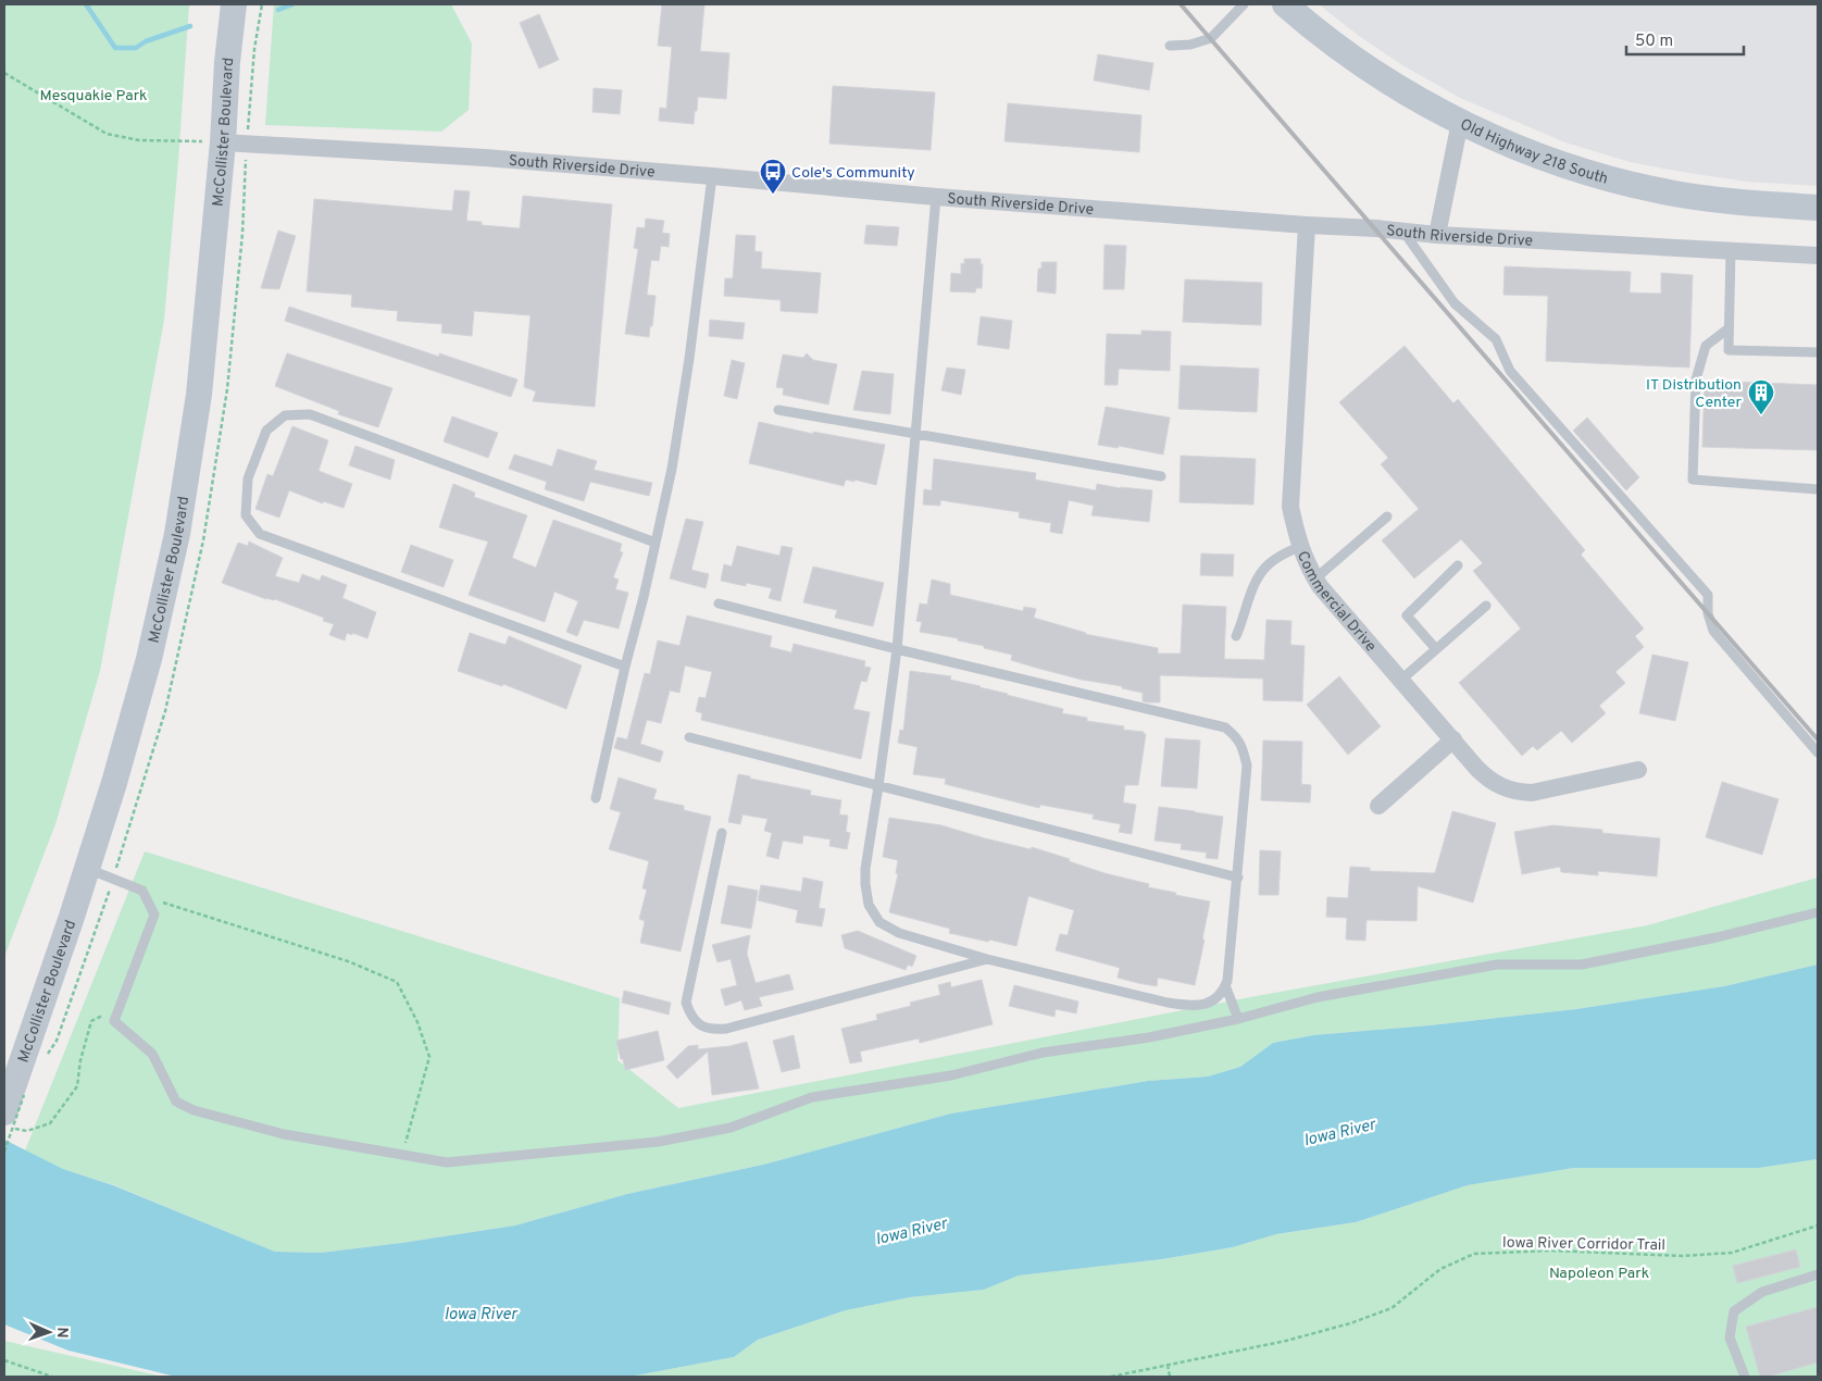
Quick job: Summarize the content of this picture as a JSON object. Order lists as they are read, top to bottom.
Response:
{
  "streets": {
    "main road": ["McCollister Boulevard", "Old Highway 218 South"],
    "street": ["South Riverside Drive", "Commercial Drive"],
    "path": ["Iowa River Corridor Trail"]
  },
  "crossings": [
    ["McCollister Boulevard", "South Riverside Drive"],
    ["South Riverside Drive", "Commercial Drive"]
  ],
  "water": ["Iowa River"],
  "parks": ["Mesquakie Park", "Napoleon Park"],
  "places": {
    "bus stop": ["Cole's Community"],
    "building": ["IT Distribution Center"]
  },
  "scale_bar": "50 m",
  "north": "right"
}
